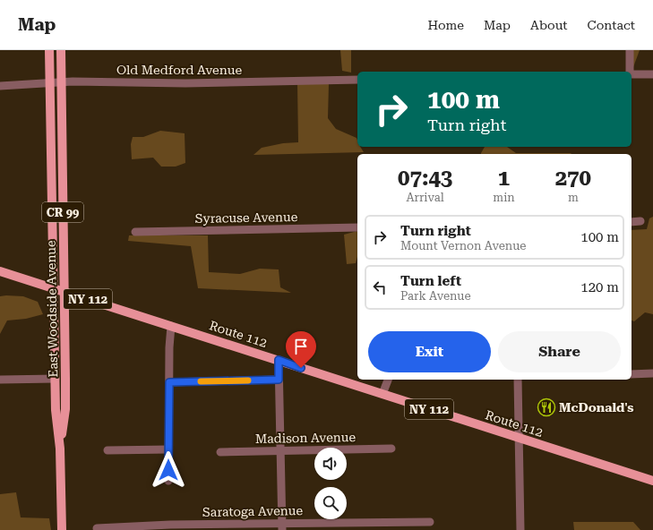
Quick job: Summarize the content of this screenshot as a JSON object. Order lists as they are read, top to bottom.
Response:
{
  "streets": {
    "main road": [
      "CR 99",
      "NY 112",
      "East Woodside Avenue",
      "Route 112"
    ],
    "street": [
      "Old Medford Avenue",
      "Syracuse Avenue",
      "Madison Avenue",
      "Saratoga Avenue"
    ]
  },
  "crossings": [
    ["Old Medford Avenue", "CR 99"],
    ["Old Medford Avenue", "East Woodside Avenue"],
    ["CR 99", "East Woodside Avenue"],
    ["East Woodside Avenue", "Route 112"]
  ],
  "places": {
    "restaurant": ["McDonald's"]
  },
  "page": {
    "header": "Map",
    "nav": [
      "Home",
      "Map",
      "About",
      "Contact"
    ],
    "turn": ["100 m", "Turn right"],
    "eta": [
      "07:43",
      "Arrival",
      "1",
      "min",
      "270",
      "m"
    ],
    "list": [
      {
        "name": "Turn right",
        "note": "Mount Vernon Avenue",
        "value": "100 m"
      },
      {
        "name": "Turn left",
        "note": "Park Avenue",
        "value": "120 m"
      }
    ],
    "buttons": ["Exit", "Share"]
  }
}
